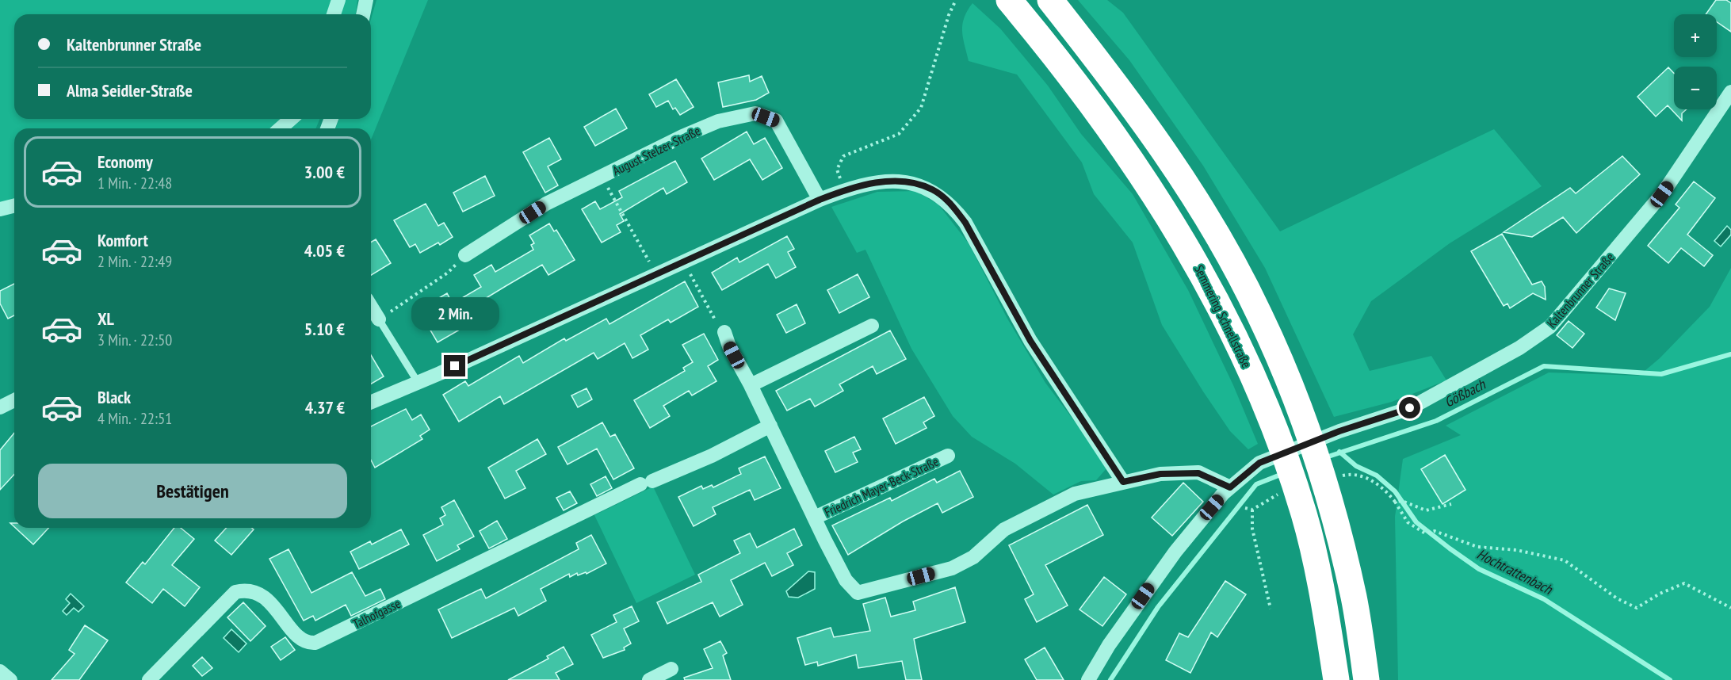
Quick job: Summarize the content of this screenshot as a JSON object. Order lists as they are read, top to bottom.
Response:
{
  "streets": {
    "highway": ["Semmering Schnellstraße"],
    "street": [
      "August Stelzer-Straße",
      "Kaltenbrunner Straße",
      "Friedrich Mayer-Beck-Straße",
      "Talhofgasse"
    ]
  },
  "crossings": [
    ["Kaltenbrunner Straße", "Friedrich Mayer-Beck-Straße"],
    ["Friedrich Mayer-Beck-Straße", "Talhofgasse"]
  ],
  "water": ["Gößbach", "Hochtrattenbach"],
  "page": {
    "map_buttons": ["+", "−"],
    "banner": ["Kaltenbrunner Straße", "Alma Seidler-Straße"],
    "list": [
      {
        "name": "Economy",
        "note": "1 Min. · 22:48",
        "value": "3.00 €"
      },
      {
        "name": "Komfort",
        "note": "2 Min. · 22:49",
        "value": "4.05 €"
      },
      {
        "name": "XL",
        "note": "3 Min. · 22:50",
        "value": "5.10 €"
      },
      {
        "name": "Black",
        "note": "4 Min. · 22:51",
        "value": "4.37 €"
      }
    ],
    "bubble": "2 Min.",
    "buttons": "Bestätigen"
  }
}
